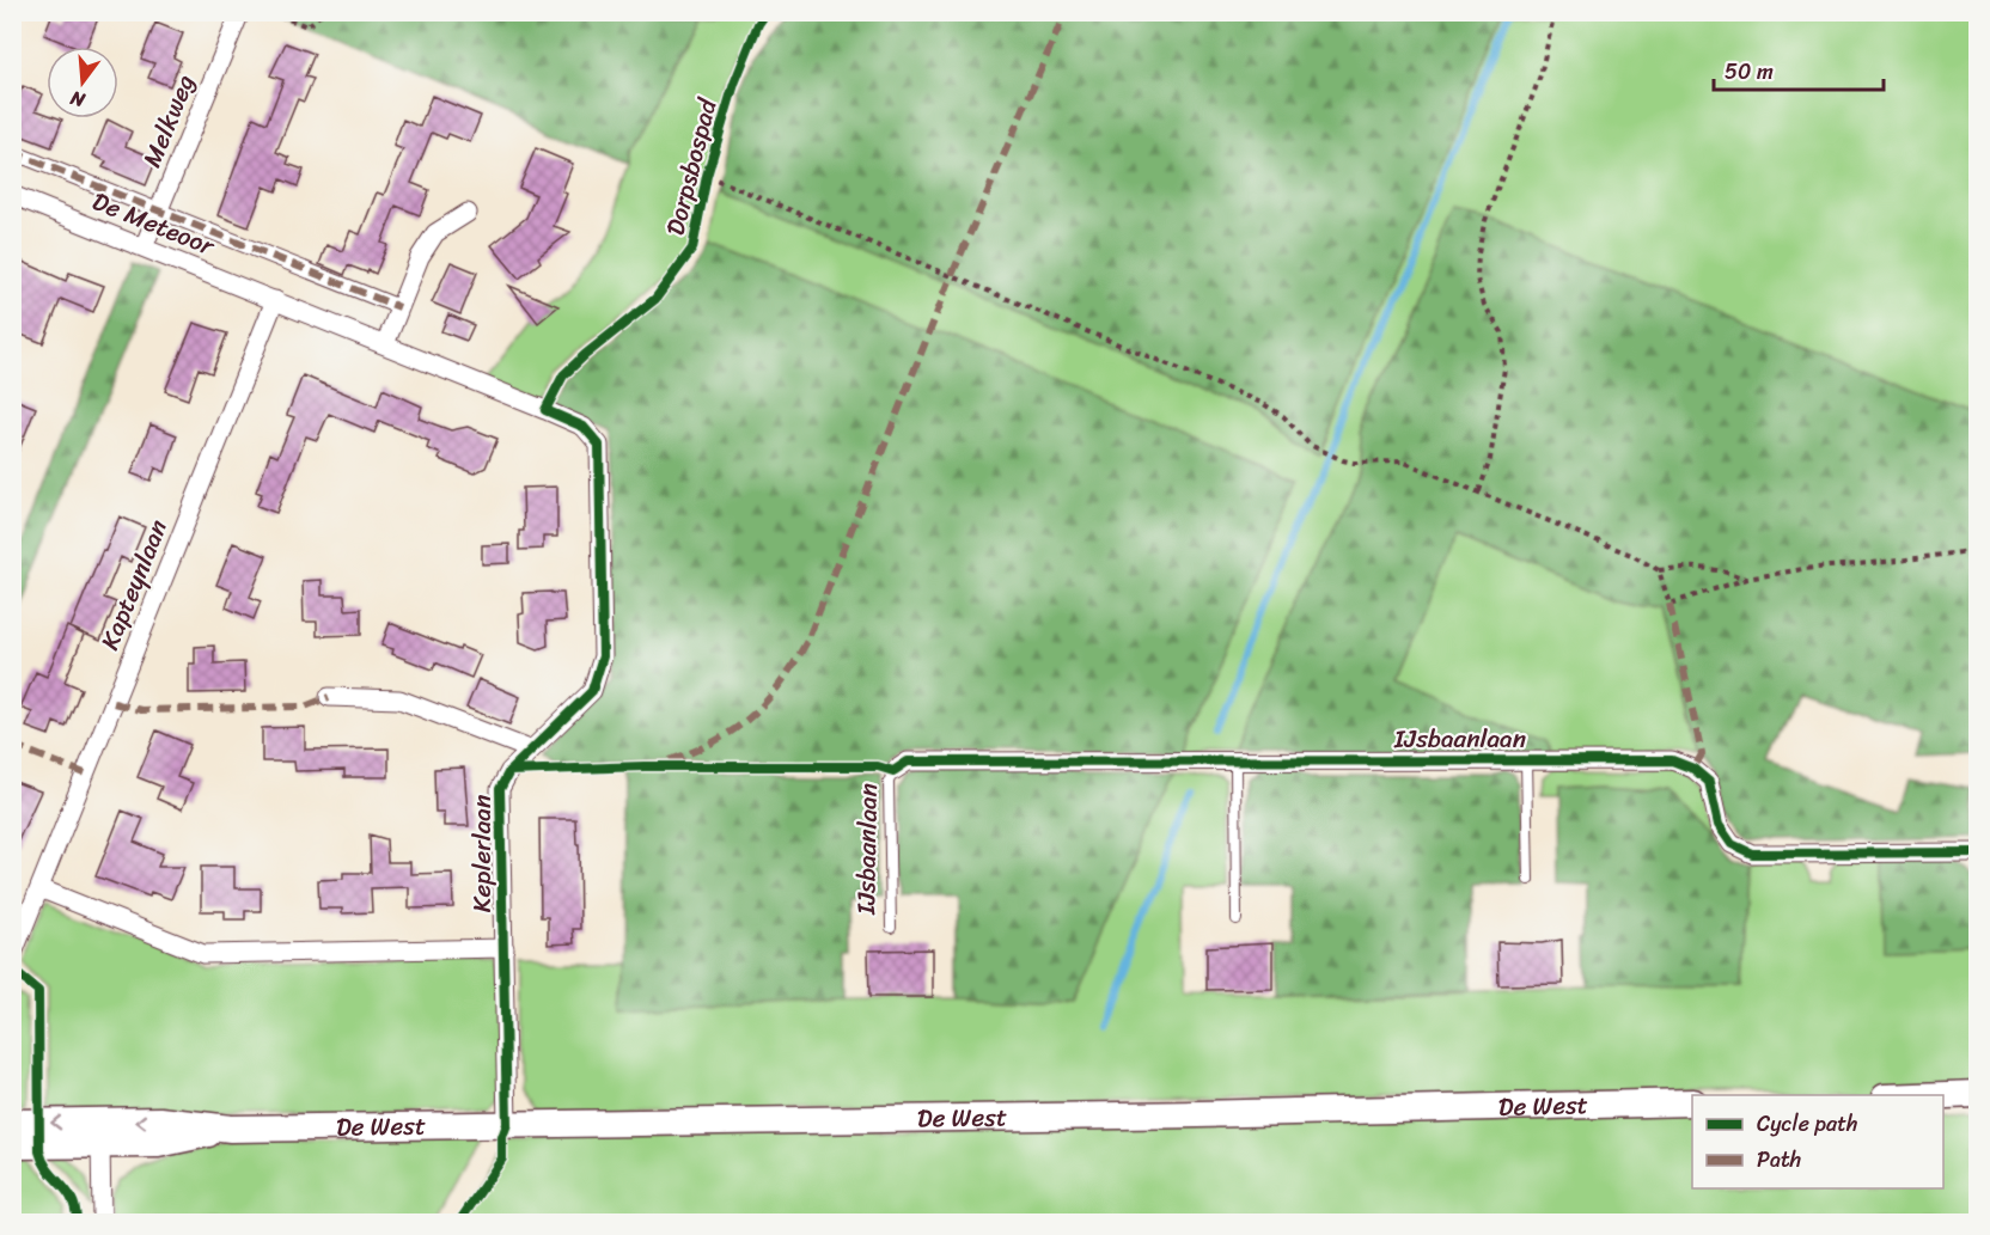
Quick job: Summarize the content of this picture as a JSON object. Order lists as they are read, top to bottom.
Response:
{
  "streets": {
    "main road": ["De West"],
    "street": [
      "Melkweg",
      "De Meteoor",
      "Kapteynlaan",
      "IJsbaanlaan",
      "Keplerlaan"
    ],
    "cycle path": ["Dorpsbospad"]
  },
  "crossings": [
    ["Melkweg", "De Meteoor"],
    ["De Meteoor", "Kapteynlaan"],
    ["De Meteoor", "Keplerlaan"],
    ["Kapteynlaan", "Keplerlaan"],
    ["Keplerlaan", "De West"]
  ],
  "legend": ["Cycle path", "Path"],
  "scale_bar": "50 m",
  "north": "bottom"
}
